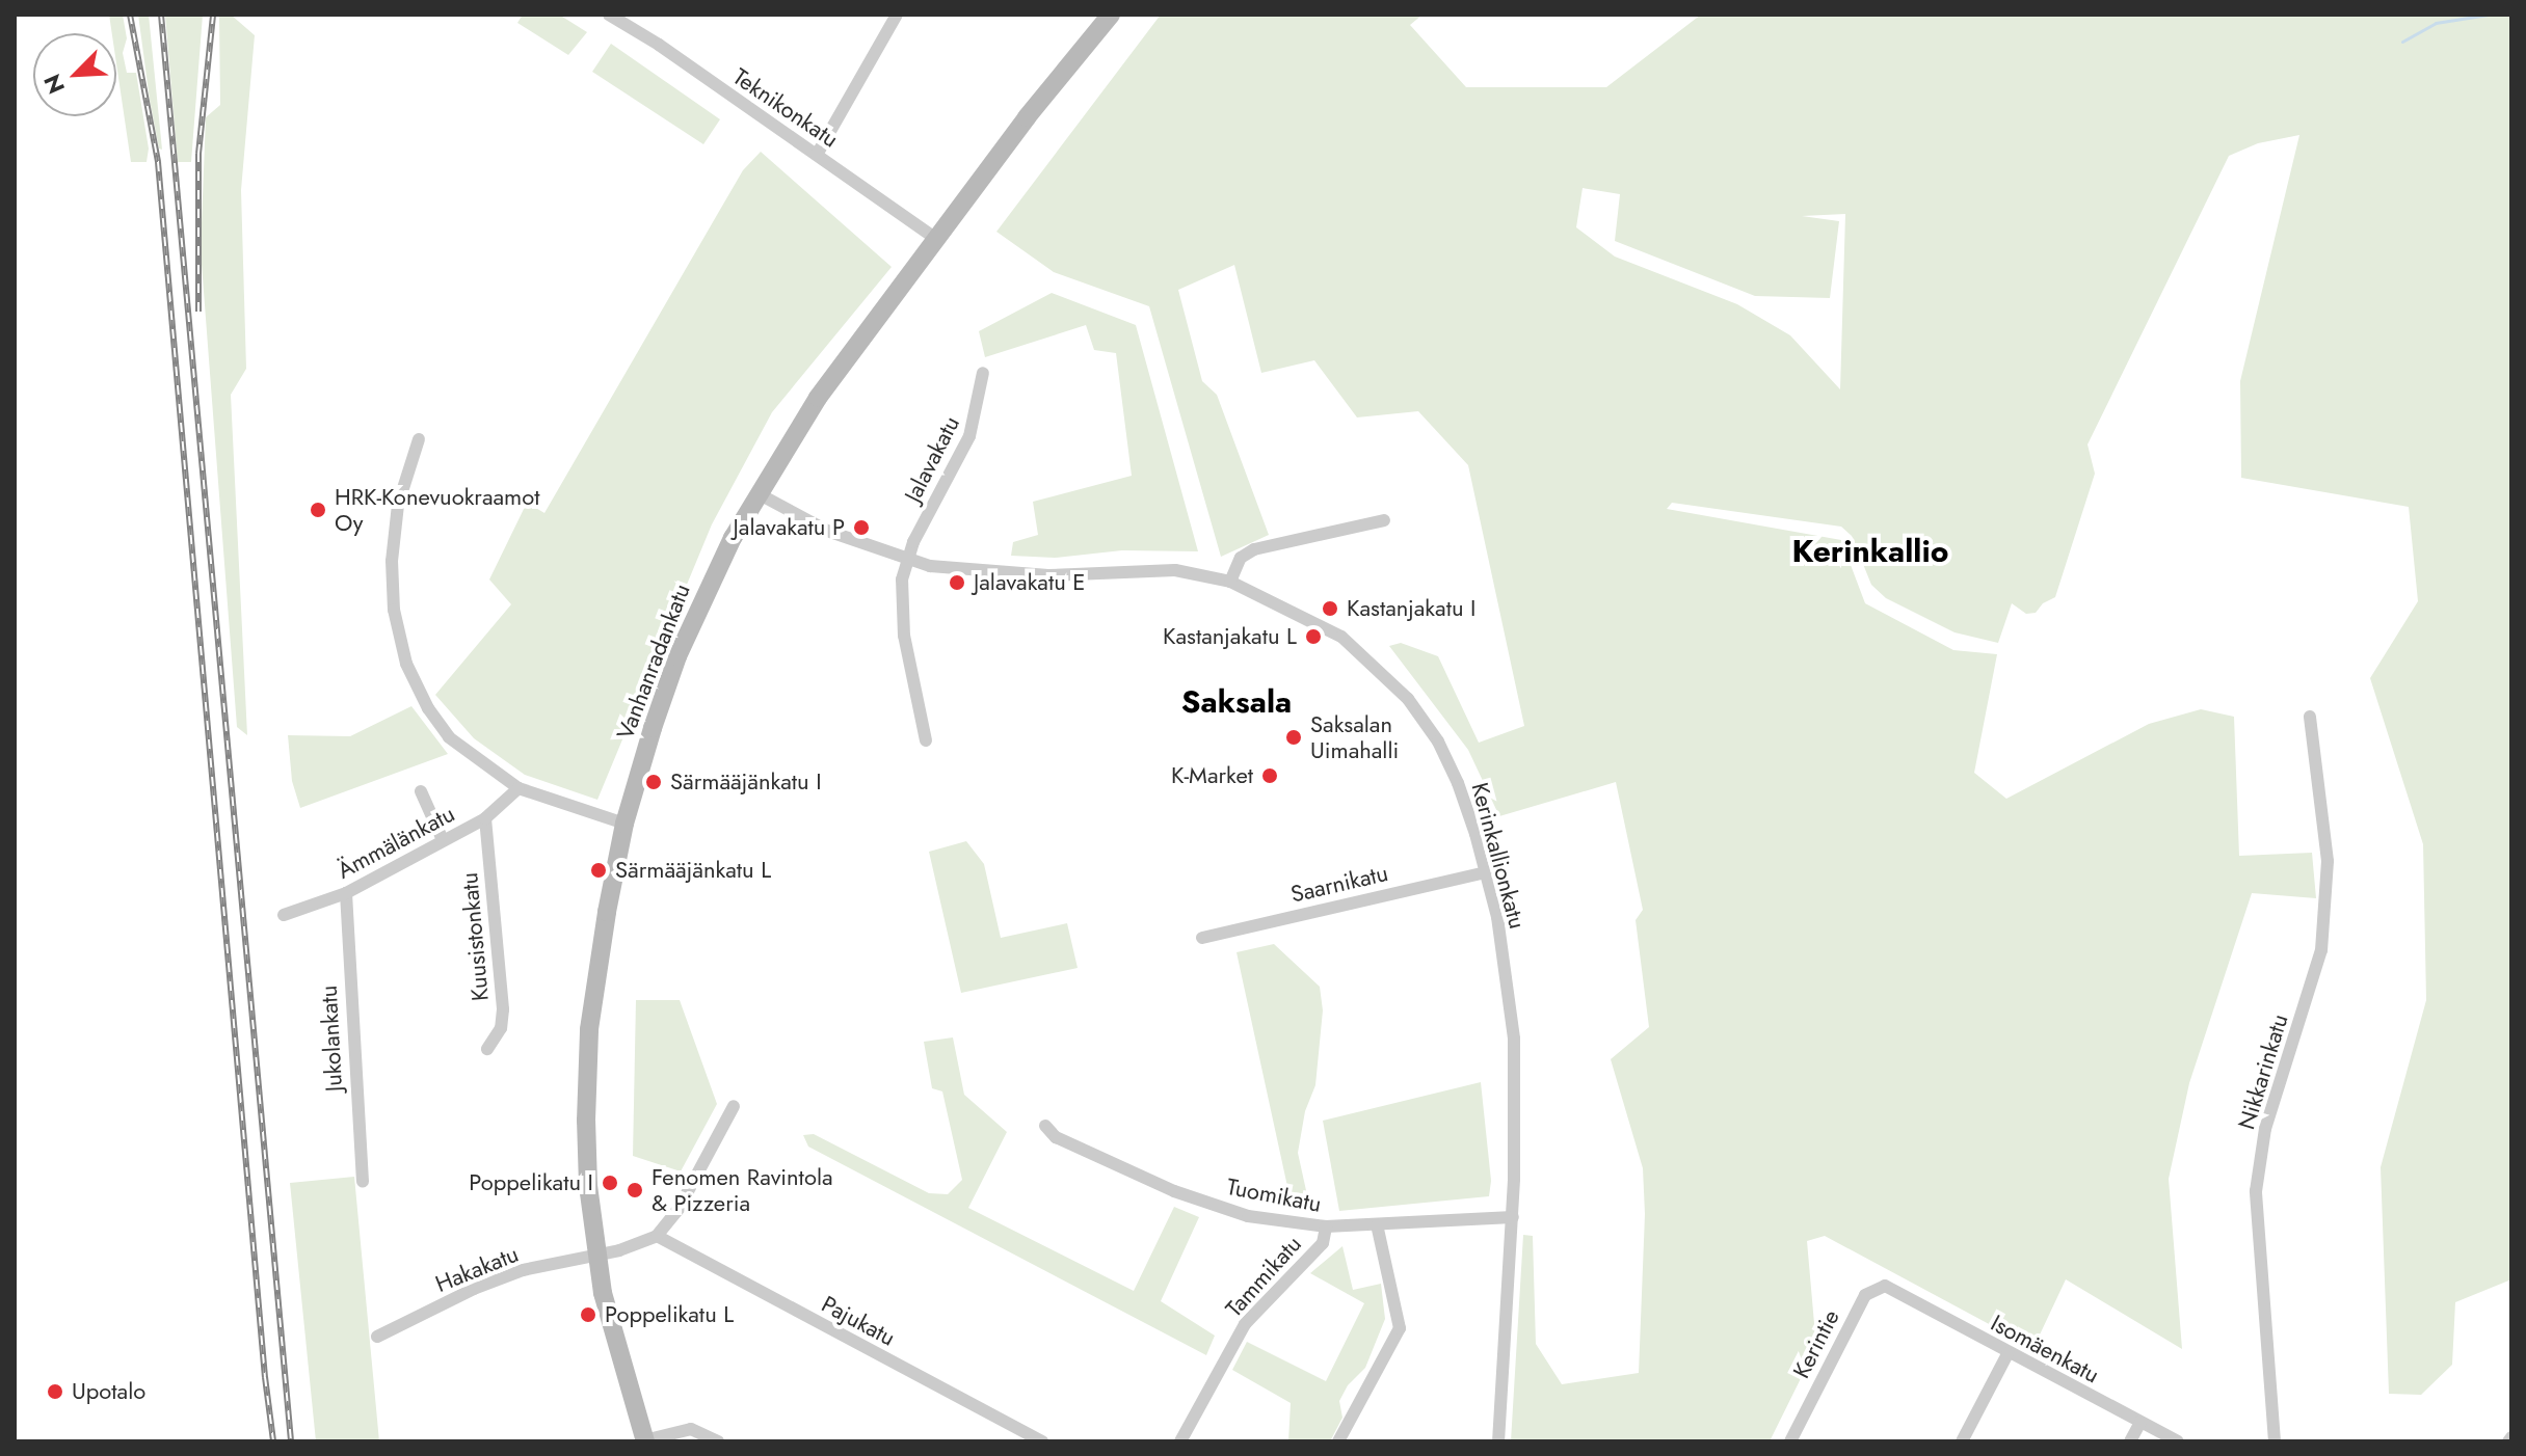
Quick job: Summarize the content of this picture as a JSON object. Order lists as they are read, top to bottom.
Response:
{
  "streets": {
    "street": [
      "Teknikonkatu",
      "Jalavakatu",
      "Vanhanradankatu",
      "Ämmälänkatu",
      "Kerinkallionkatu",
      "Saarnikatu",
      "Kuusistonkatu",
      "Jukolankatu",
      "Nikkarinkatu",
      "Tuomikatu",
      "Hakakatu",
      "Tammikatu",
      "Pajukatu",
      "Kerintie",
      "Isomäenkatu"
    ]
  },
  "crossings": [
    ["Teknikonkatu", "Vanhanradankatu"],
    ["Jalavakatu", "Kerinkallionkatu"],
    ["Vanhanradankatu", "Kerinkallionkatu"],
    ["Vanhanradankatu", "Hakakatu"],
    ["Ämmälänkatu", "Kuusistonkatu"],
    ["Ämmälänkatu", "Jukolankatu"],
    ["Kerinkallionkatu", "Saarnikatu"],
    ["Kerinkallionkatu", "Tuomikatu"],
    ["Tuomikatu", "Tammikatu"],
    ["Hakakatu", "Pajukatu"],
    ["Kerintie", "Isomäenkatu"]
  ],
  "districts": ["Kerinkallio", "Saksala"],
  "places": [
    "HRK-Konevuokraamot Oy",
    "Jalavakatu P",
    "Jalavakatu E",
    "Kastanjakatu I",
    "Kastanjakatu L",
    "Saksalan Uimahalli",
    "K-Market",
    "Särmääjänkatu I",
    "Särmääjänkatu L",
    "Poppelikatu I",
    "Fenomen Ravintola & Pizzeria",
    "Poppelikatu L",
    "Upotalo"
  ],
  "north": "bottom left"
}
